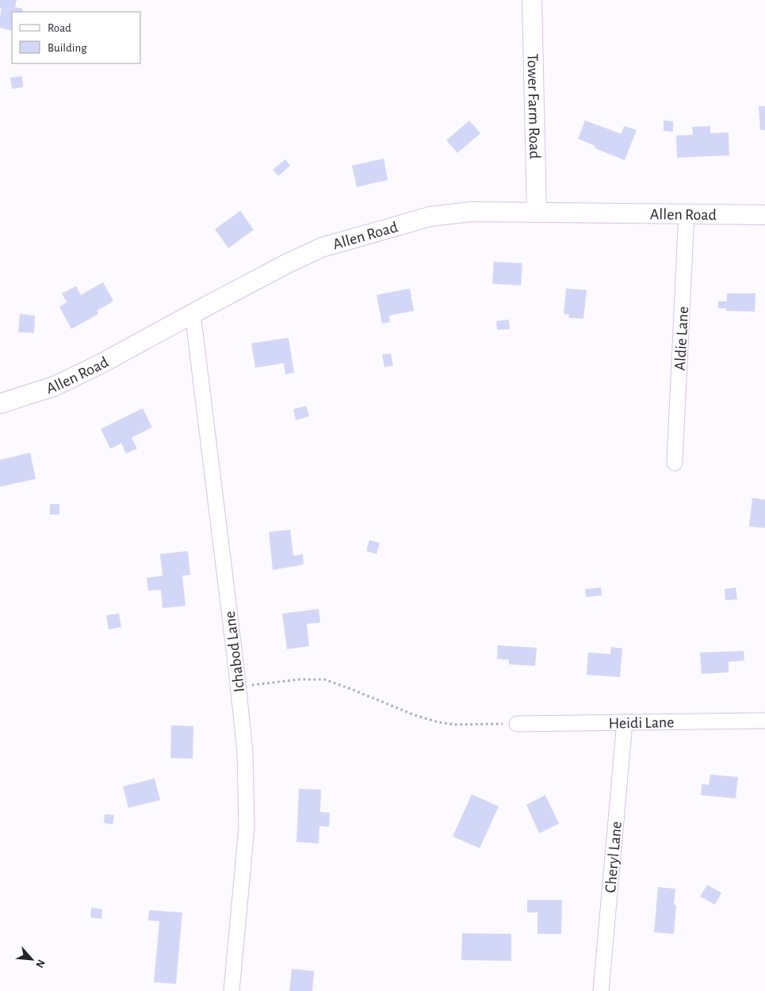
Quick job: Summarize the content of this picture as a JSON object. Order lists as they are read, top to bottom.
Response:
{
  "streets": {
    "street": [
      "Tower Farm Road",
      "Allen Road",
      "Aldie Lane",
      "Ichabod Lane",
      "Heidi Lane",
      "Cheryl Lane"
    ]
  },
  "crossings": [
    ["Tower Farm Road", "Allen Road"],
    ["Allen Road", "Aldie Lane"],
    ["Allen Road", "Ichabod Lane"],
    ["Heidi Lane", "Cheryl Lane"]
  ],
  "legend": ["Road", "Building"],
  "north": "bottom right"
}
